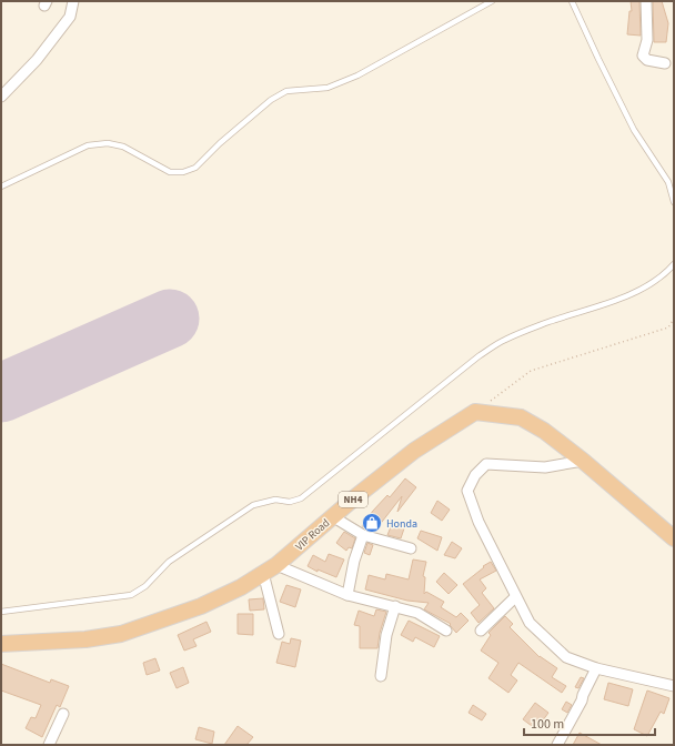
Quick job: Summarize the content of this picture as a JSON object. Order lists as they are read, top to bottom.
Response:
{
  "streets": {
    "highway": ["NH4", "VIP Road"]
  },
  "places": {
    "shop": ["Honda"]
  },
  "scale_bar": "100 m"
}
